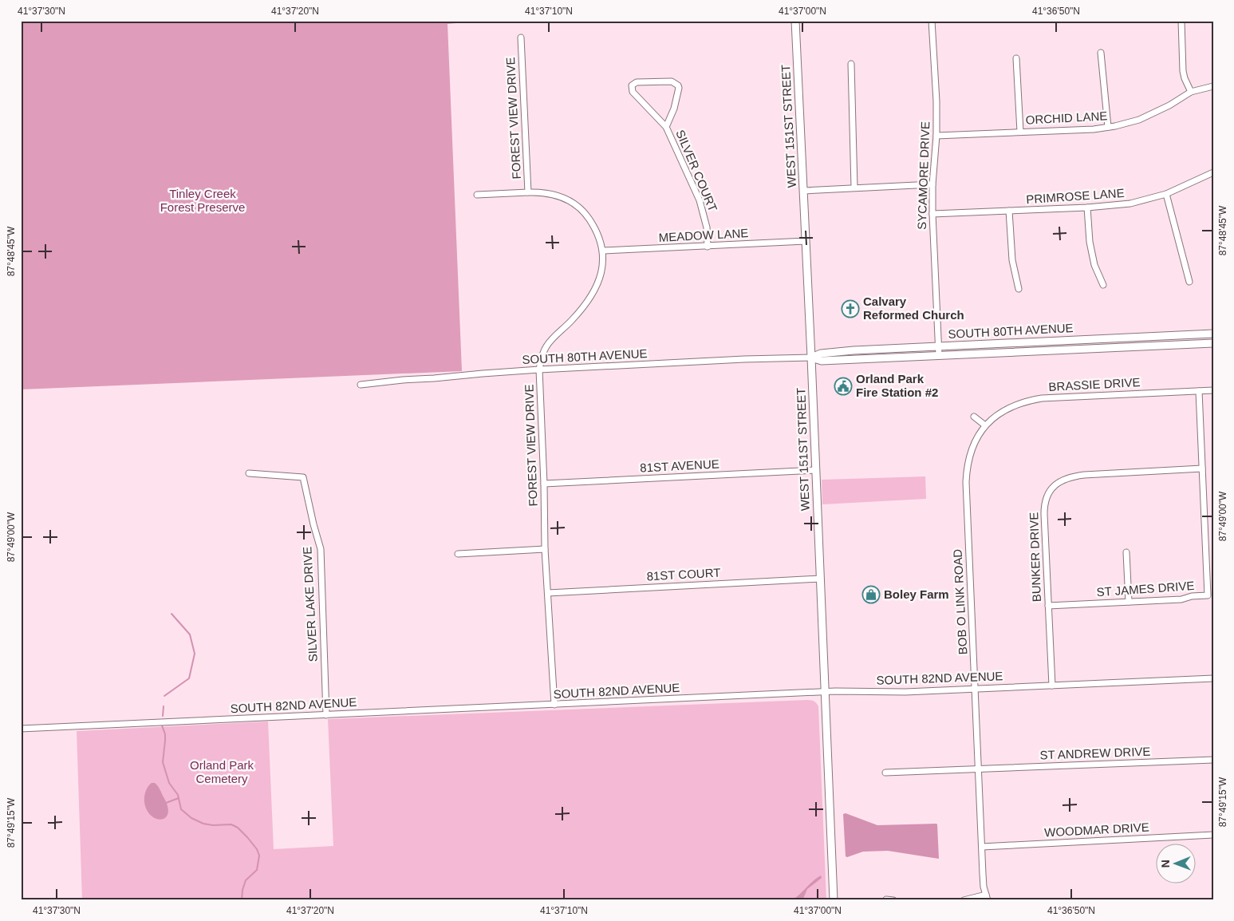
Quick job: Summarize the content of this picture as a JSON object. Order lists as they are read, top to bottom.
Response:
{
  "streets": {
    "street": [
      "FOREST VIEW DRIVE",
      "ORCHID LANE",
      "WEST 151ST STREET",
      "SILVER COURT",
      "SYCAMORE DRIVE",
      "PRIMROSE LANE",
      "MEADOW LANE",
      "SOUTH 80TH AVENUE",
      "BRASSIE DRIVE",
      "81ST AVENUE",
      "BUNKER DRIVE",
      "81ST COURT",
      "ST JAMES DRIVE",
      "BOB O LINK ROAD",
      "SILVER LAKE DRIVE",
      "SOUTH 82ND AVENUE",
      "ST ANDREW DRIVE",
      "WOODMAR DRIVE"
    ]
  },
  "crossings": [
    ["FOREST VIEW DRIVE", "MEADOW LANE"],
    ["FOREST VIEW DRIVE", "SOUTH 80TH AVENUE"],
    ["FOREST VIEW DRIVE", "81ST AVENUE"],
    ["FOREST VIEW DRIVE", "81ST COURT"],
    ["FOREST VIEW DRIVE", "SOUTH 82ND AVENUE"],
    ["ORCHID LANE", "SYCAMORE DRIVE"],
    ["WEST 151ST STREET", "MEADOW LANE"],
    ["WEST 151ST STREET", "SOUTH 80TH AVENUE"],
    ["WEST 151ST STREET", "81ST AVENUE"],
    ["WEST 151ST STREET", "81ST COURT"],
    ["WEST 151ST STREET", "SOUTH 82ND AVENUE"],
    ["SILVER COURT", "MEADOW LANE"],
    ["SYCAMORE DRIVE", "PRIMROSE LANE"],
    ["SYCAMORE DRIVE", "SOUTH 80TH AVENUE"],
    ["BRASSIE DRIVE", "ST JAMES DRIVE"],
    ["BRASSIE DRIVE", "BOB O LINK ROAD"],
    ["BUNKER DRIVE", "ST JAMES DRIVE"],
    ["BUNKER DRIVE", "SOUTH 82ND AVENUE"],
    ["BOB O LINK ROAD", "SOUTH 82ND AVENUE"],
    ["BOB O LINK ROAD", "ST ANDREW DRIVE"],
    ["BOB O LINK ROAD", "WOODMAR DRIVE"],
    ["SILVER LAKE DRIVE", "SOUTH 82ND AVENUE"]
  ],
  "parks": ["Tinley Creek Forest Preserve", "Orland Park Cemetery"],
  "places": {
    "church": ["Calvary Reformed Church"],
    "public building": ["Orland Park Fire Station #2"],
    "shop": ["Boley Farm"]
  },
  "north": "left",
  "coordinates": [
    "41°37'30\"N",
    "41°37'20\"N",
    "41°37'10\"N",
    "41°37'00\"N",
    "41°36'50\"N",
    "87°48'45\"W",
    "87°49'00\"W",
    "87°49'15\"W"
  ]
}
